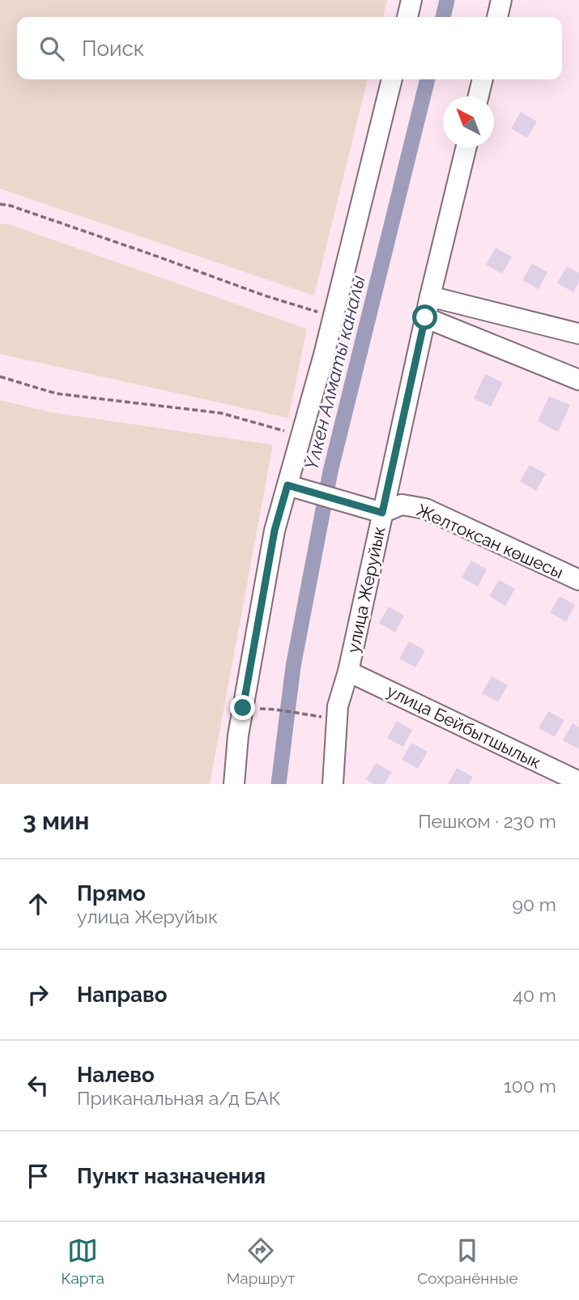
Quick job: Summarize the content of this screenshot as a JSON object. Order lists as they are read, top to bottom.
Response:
{
  "streets": {
    "street": ["Желтоксан көшесы", "улица Жеруйык", "улица Бейбытшылык"]
  },
  "crossings": [
    ["Желтоксан көшесы", "улица Жеруйык"],
    ["улица Жеруйык", "улица Бейбытшылык"]
  ],
  "water": ["Үлкен Алматы каналы"],
  "north": "top left",
  "page": {
    "search": "Поиск",
    "heading": ["3 мин", "Пешком · 230 m"],
    "list": [
      ["Прямо", "улица Жеруйык", "90 m"],
      ["Направо", "40 m"],
      ["Налево", "Приканальная а/д БАК", "100 m"],
      "Пункт назначения"
    ],
    "nav": ["Карта", "Маршрут", "Сохранённые"]
  }
}
